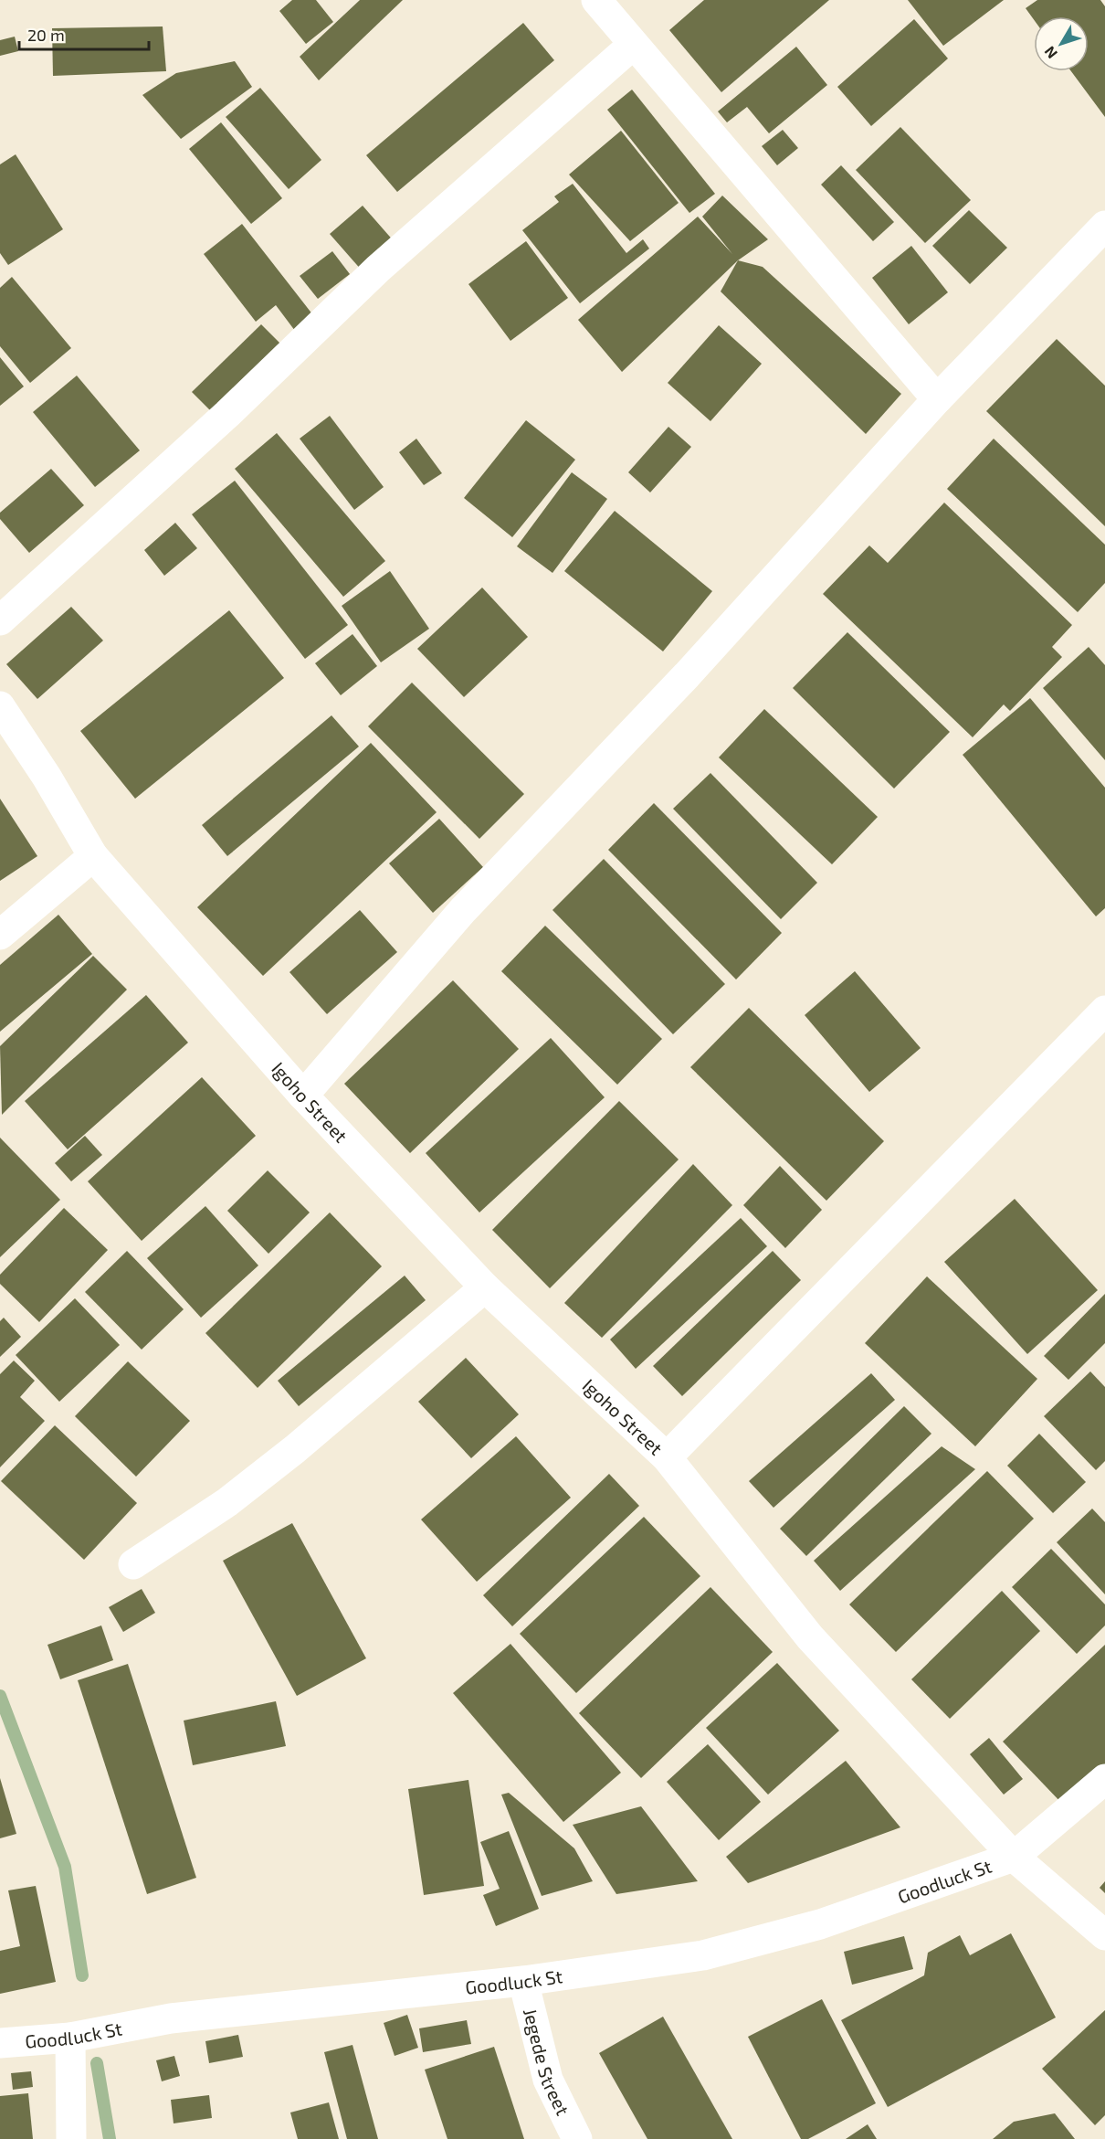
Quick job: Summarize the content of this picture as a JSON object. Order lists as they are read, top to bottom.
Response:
{
  "streets": {
    "street": ["Igoho Street", "Goodluck St", "Jegede Street"]
  },
  "crossings": [
    ["Igoho Street", "Goodluck St"],
    ["Goodluck St", "Jegede Street"]
  ],
  "scale_bar": "20 m",
  "north": "bottom left"
}
